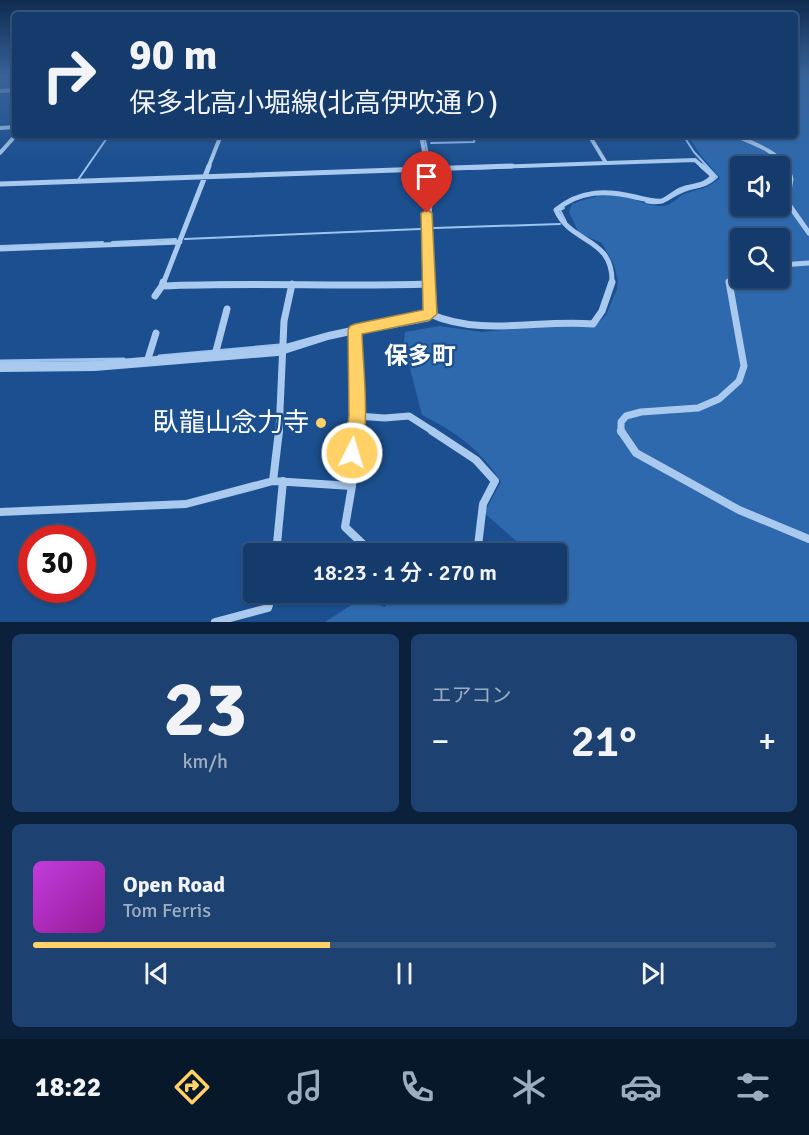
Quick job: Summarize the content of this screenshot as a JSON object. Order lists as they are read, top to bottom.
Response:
{
  "districts": ["保多町"],
  "places": ["臥龍山念力寺"],
  "page": {
    "turn": ["90 m", "保多北高小堀線(北高伊吹通り)"],
    "limit": "30",
    "trip": "18:23 · 1 分 · 270 m",
    "tile": [
      ["23", "km/h"],
      "エアコン"
    ],
    "heat": ["−", "21°", "+"],
    "song": ["Open Road", "Tom Ferris"],
    "tabs": "18:22"
  }
}
